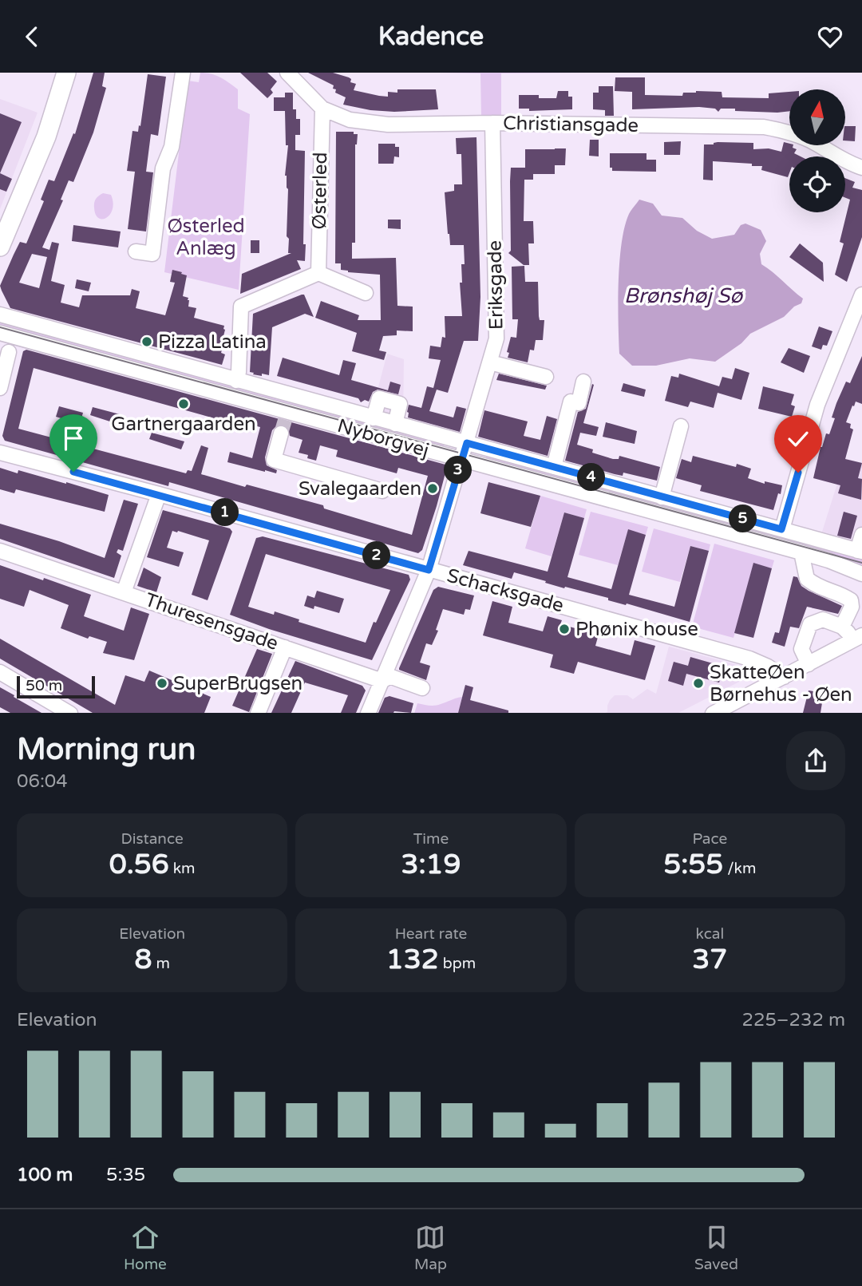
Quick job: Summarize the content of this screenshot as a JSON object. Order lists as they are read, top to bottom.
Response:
{
  "streets": {
    "street": [
      "Christiansgade",
      "Østerled",
      "Eriksgade",
      "Nyborgvej",
      "Schacksgade",
      "Thuresensgade"
    ]
  },
  "crossings": [
    ["Christiansgade", "Østerled"],
    ["Christiansgade", "Eriksgade"],
    ["Eriksgade", "Nyborgvej"],
    ["Eriksgade", "Schacksgade"],
    ["Eriksgade", "Thuresensgade"]
  ],
  "water": ["Brønshøj Sø"],
  "parks": ["Østerled Anlæg"],
  "places": [
    "Pizza Latina",
    "Gartnergaarden",
    "Svalegaarden",
    "Phønix house",
    "SuperBrugsen",
    "SkatteØen Børnehus - Øen"
  ],
  "scale_bar": "50 m",
  "north": "top",
  "page": {
    "header": "Kadence",
    "pins": [
      "3",
      "4",
      "1",
      "5",
      "2"
    ],
    "scale": "50 m",
    "heading": ["Morning run", "06:04"],
    "stats": [
      ["Distance", "0.56 km"],
      ["Time", "3:19"],
      ["Pace", "5:55 /km"],
      ["Elevation", "8 m"],
      ["Heart rate", "132 bpm"],
      ["kcal", "37"]
    ],
    "chart": ["Elevation", "225–232 m"],
    "list": [
      {
        "name": "100 m",
        "note": "5:35"
      }
    ],
    "tabs": ["Home", "Map", "Saved"]
  }
}
